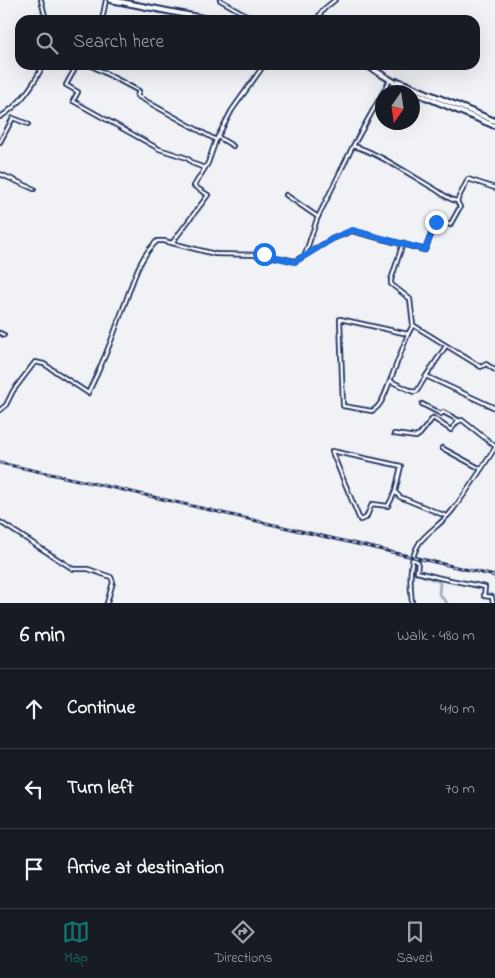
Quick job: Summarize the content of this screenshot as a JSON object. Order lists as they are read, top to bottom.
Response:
{
  "north": "bottom",
  "page": {
    "search": "Search here",
    "heading": ["6 min", "Walk · 480 m"],
    "list": [
      ["Continue", "410 m"],
      ["Turn left", "70 m"],
      "Arrive at destination"
    ],
    "nav": ["Map", "Directions", "Saved"]
  }
}
